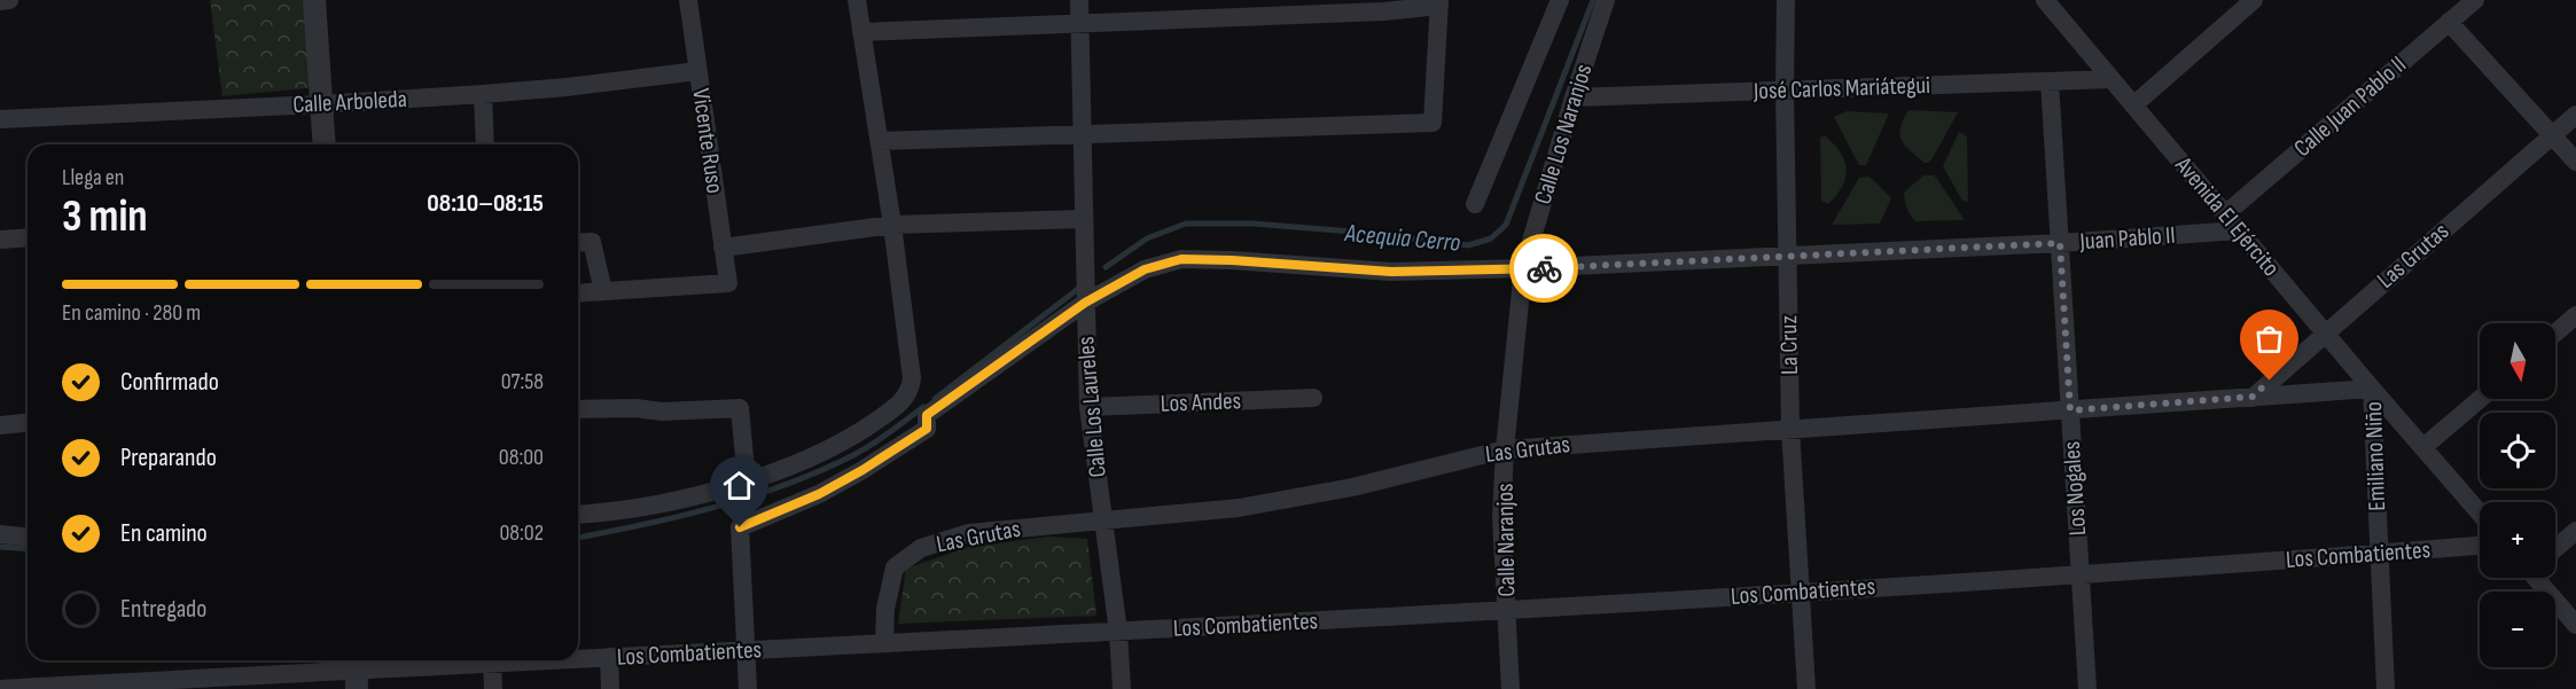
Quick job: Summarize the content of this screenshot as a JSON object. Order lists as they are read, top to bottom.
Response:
{
  "streets": {
    "street": [
      "José Carlos Mariátegui",
      "Calle Arboleda",
      "Calle Juan Pablo II",
      "Calle Los Naranjos",
      "Vicente Ruso",
      "Avenida El Ejército",
      "Juan Pablo II",
      "Las Grutas",
      "La Cruz",
      "Los Andes",
      "Calle Los Laureles",
      "Emiliano Niño",
      "Los Nogales",
      "Calle Naranjos",
      "Los Combatientes"
    ]
  },
  "crossings": [
    ["José Carlos Mariátegui", "Calle Los Naranjos"],
    ["José Carlos Mariátegui", "Avenida El Ejército"],
    ["José Carlos Mariátegui", "La Cruz"],
    ["José Carlos Mariátegui", "Los Nogales"],
    ["Calle Arboleda", "Vicente Ruso"],
    ["Calle Juan Pablo II", "Avenida El Ejército"],
    ["Calle Los Naranjos", "Juan Pablo II"],
    ["Calle Los Naranjos", "Calle Naranjos"],
    ["Avenida El Ejército", "Juan Pablo II"],
    ["Avenida El Ejército", "Las Grutas"],
    ["Avenida El Ejército", "Emiliano Niño"],
    ["Juan Pablo II", "La Cruz"],
    ["Juan Pablo II", "Calle Los Laureles"],
    ["Juan Pablo II", "Los Nogales"],
    ["Juan Pablo II", "Calle Naranjos"],
    ["Juan Pablo II", "Los Combatientes"],
    ["Las Grutas", "La Cruz"],
    ["Las Grutas", "Calle Los Laureles"],
    ["Las Grutas", "Emiliano Niño"],
    ["Las Grutas", "Los Nogales"],
    ["Las Grutas", "Calle Naranjos"],
    ["Las Grutas", "Los Combatientes"],
    ["La Cruz", "Los Combatientes"],
    ["Los Andes", "Calle Los Laureles"],
    ["Calle Los Laureles", "Los Combatientes"],
    ["Emiliano Niño", "Los Combatientes"],
    ["Los Nogales", "Los Combatientes"],
    ["Calle Naranjos", "Los Combatientes"]
  ],
  "water": ["Acequia Cerro"],
  "north": "bottom",
  "page": {
    "heading": ["3 min", "Llega en", "08:10–08:15"],
    "bar": "En camino · 280 m",
    "map_buttons": ["+", "−"],
    "list": [
      ["Confirmado", "07:58"],
      ["Preparando", "08:00"],
      ["En camino", "08:02"],
      "Entregado"
    ]
  }
}
